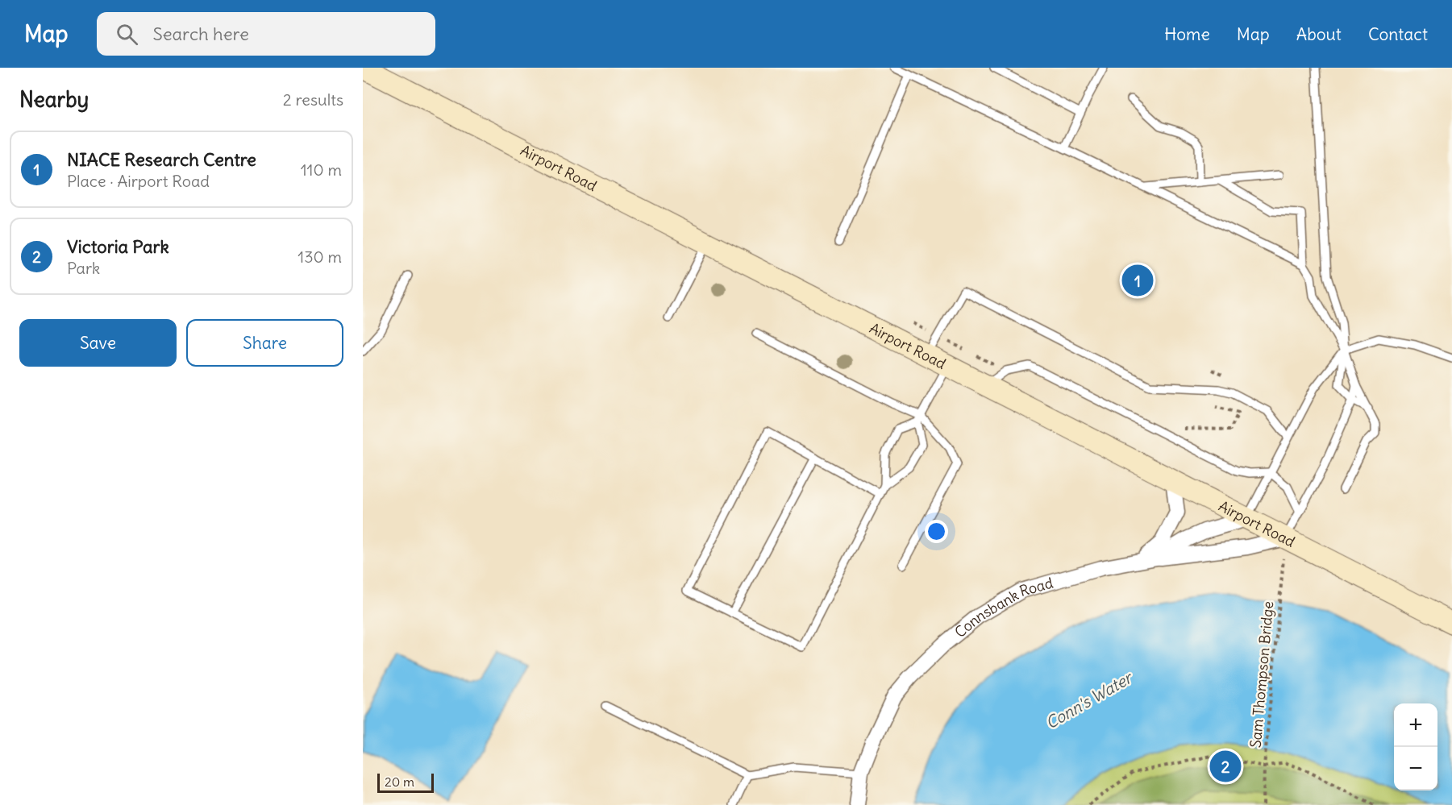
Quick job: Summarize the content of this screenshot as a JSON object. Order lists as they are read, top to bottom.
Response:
{
  "streets": {
    "street": ["Airport Road", "Connsbank Road"],
    "path": ["Sam Thompson Bridge"]
  },
  "crossings": [
    ["Airport Road", "Connsbank Road"]
  ],
  "water": ["Conn's Water"],
  "scale_bar": "20 m",
  "page": {
    "header": "Map",
    "search": "Search here",
    "nav": [
      "Home",
      "Map",
      "About",
      "Contact"
    ],
    "heading": ["Nearby", "2 results"],
    "list": [
      {
        "mark": "1",
        "name": "NIACE Research Centre",
        "note": "Place · Airport Road",
        "value": "110 m"
      },
      {
        "mark": "2",
        "name": "Victoria Park",
        "note": "Park",
        "value": "130 m"
      }
    ],
    "pins": ["1", "2"],
    "buttons": ["Save", "Share"],
    "map_buttons": ["+", "−"],
    "scale": "20 m"
  }
}
